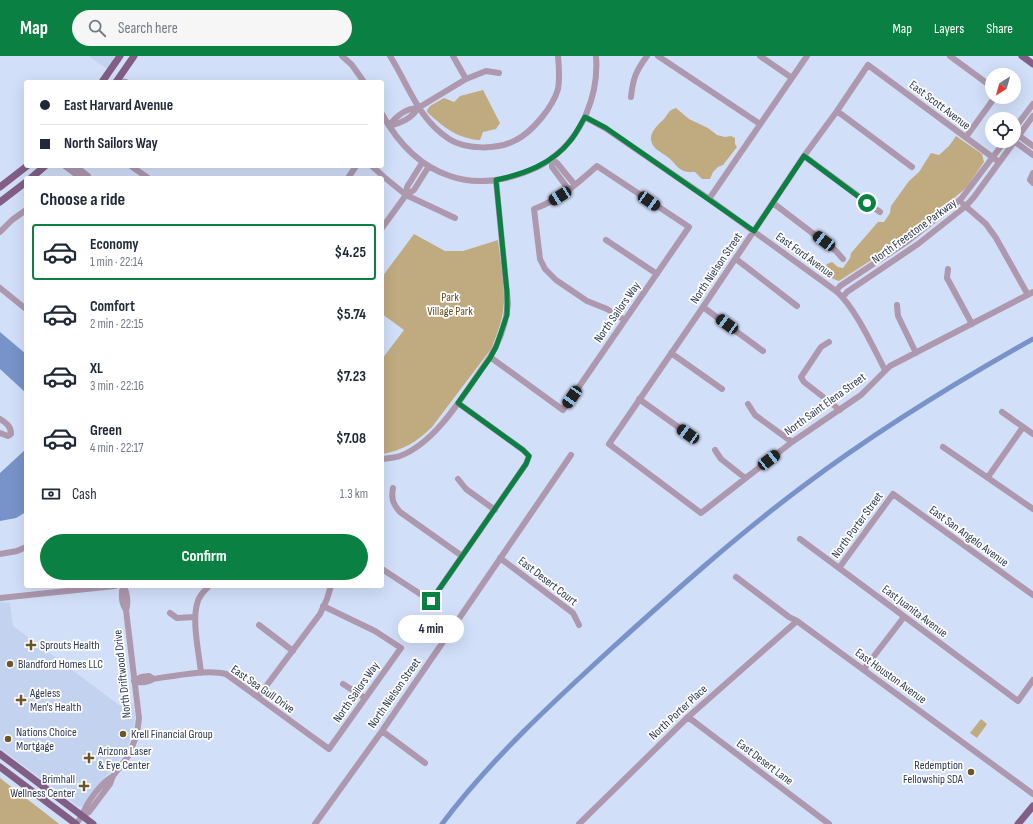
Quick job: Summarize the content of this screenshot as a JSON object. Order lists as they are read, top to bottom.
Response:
{
  "streets": {
    "street": [
      "East Scott Avenue",
      "North Freestone Parkway",
      "East Ford Avenue",
      "North Nielson Street",
      "North Sailors Way",
      "North Saint Elena Street",
      "North Porter Street",
      "East San Angelo Avenue",
      "East Desert Court",
      "East Juanita Avenue",
      "North Driftwood Drive",
      "East Houston Avenue",
      "East Sea Gull Drive",
      "North Porter Place",
      "East Desert Lane"
    ]
  },
  "crossings": [
    ["East Scott Avenue", "North Freestone Parkway"],
    ["East Scott Avenue", "North Nielson Street"],
    ["North Freestone Parkway", "East Ford Avenue"],
    ["East Ford Avenue", "North Nielson Street"],
    ["East Ford Avenue", "North Saint Elena Street"],
    ["North Nielson Street", "North Saint Elena Street"],
    ["North Nielson Street", "East Desert Court"],
    ["North Sailors Way", "East Sea Gull Drive"],
    ["North Porter Street", "East San Angelo Avenue"],
    ["North Porter Street", "East Juanita Avenue"],
    ["North Driftwood Drive", "East Sea Gull Drive"],
    ["East Houston Avenue", "North Porter Place"],
    ["North Porter Place", "East Desert Lane"]
  ],
  "parks": ["Park Village Park"],
  "places": {
    "health": [
      "Sprouts Health",
      "Ageless Men's Health",
      "Arizona Laser & Eye Center",
      "Brimhall Wellness Center"
    ],
    "other": [
      "Blandford Homes LLC",
      "Krell Financial Group",
      "Nations Choice Mortgage",
      "Redemption Fellowship SDA"
    ]
  },
  "north": "bottom left",
  "page": {
    "header": "Map",
    "search": "Search here",
    "nav": ["Map", "Layers", "Share"],
    "banner": ["East Harvard Avenue", "North Sailors Way"],
    "heading": "Choose a ride",
    "list": [
      {
        "name": "Economy",
        "note": "1 min · 22:14",
        "value": "$4.25"
      },
      {
        "name": "Comfort",
        "note": "2 min · 22:15",
        "value": "$5.74"
      },
      {
        "name": "XL",
        "note": "3 min · 22:16",
        "value": "$7.23"
      },
      {
        "name": "Green",
        "note": "4 min · 22:17",
        "value": "$7.08"
      }
    ],
    "pay": ["Cash", "1.3 km"],
    "buttons": "Confirm",
    "bubble": "4 min"
  }
}
